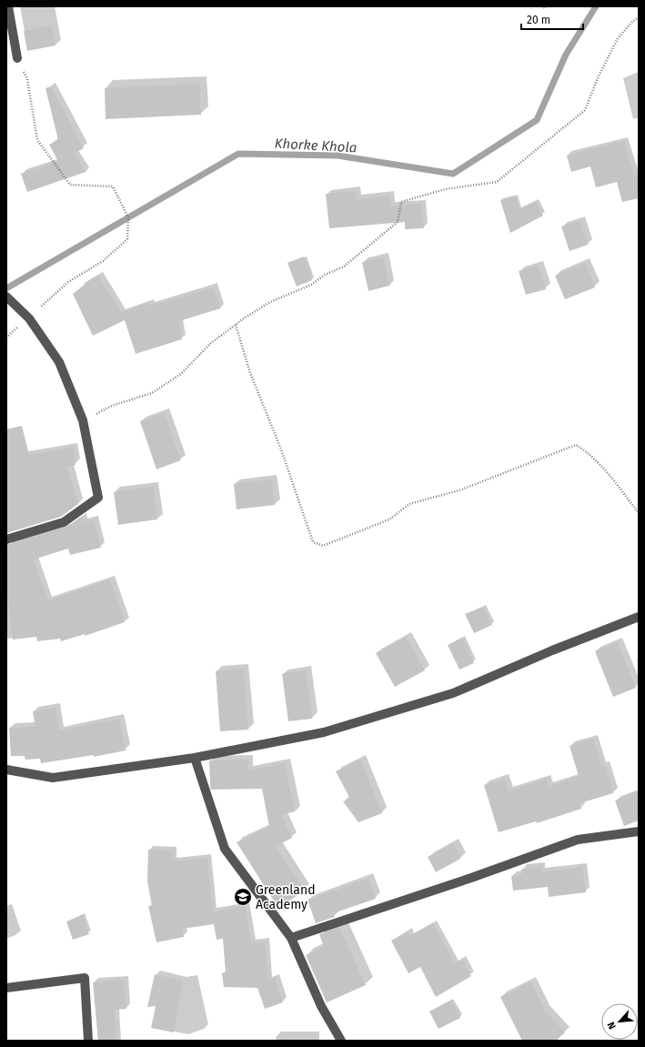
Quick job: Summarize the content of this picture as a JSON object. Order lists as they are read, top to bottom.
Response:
{
  "water": ["Khorke Khola"],
  "places": {
    "school or university": ["Greenland Academy"]
  },
  "scale_bar": "20 m",
  "north": "bottom left"
}
